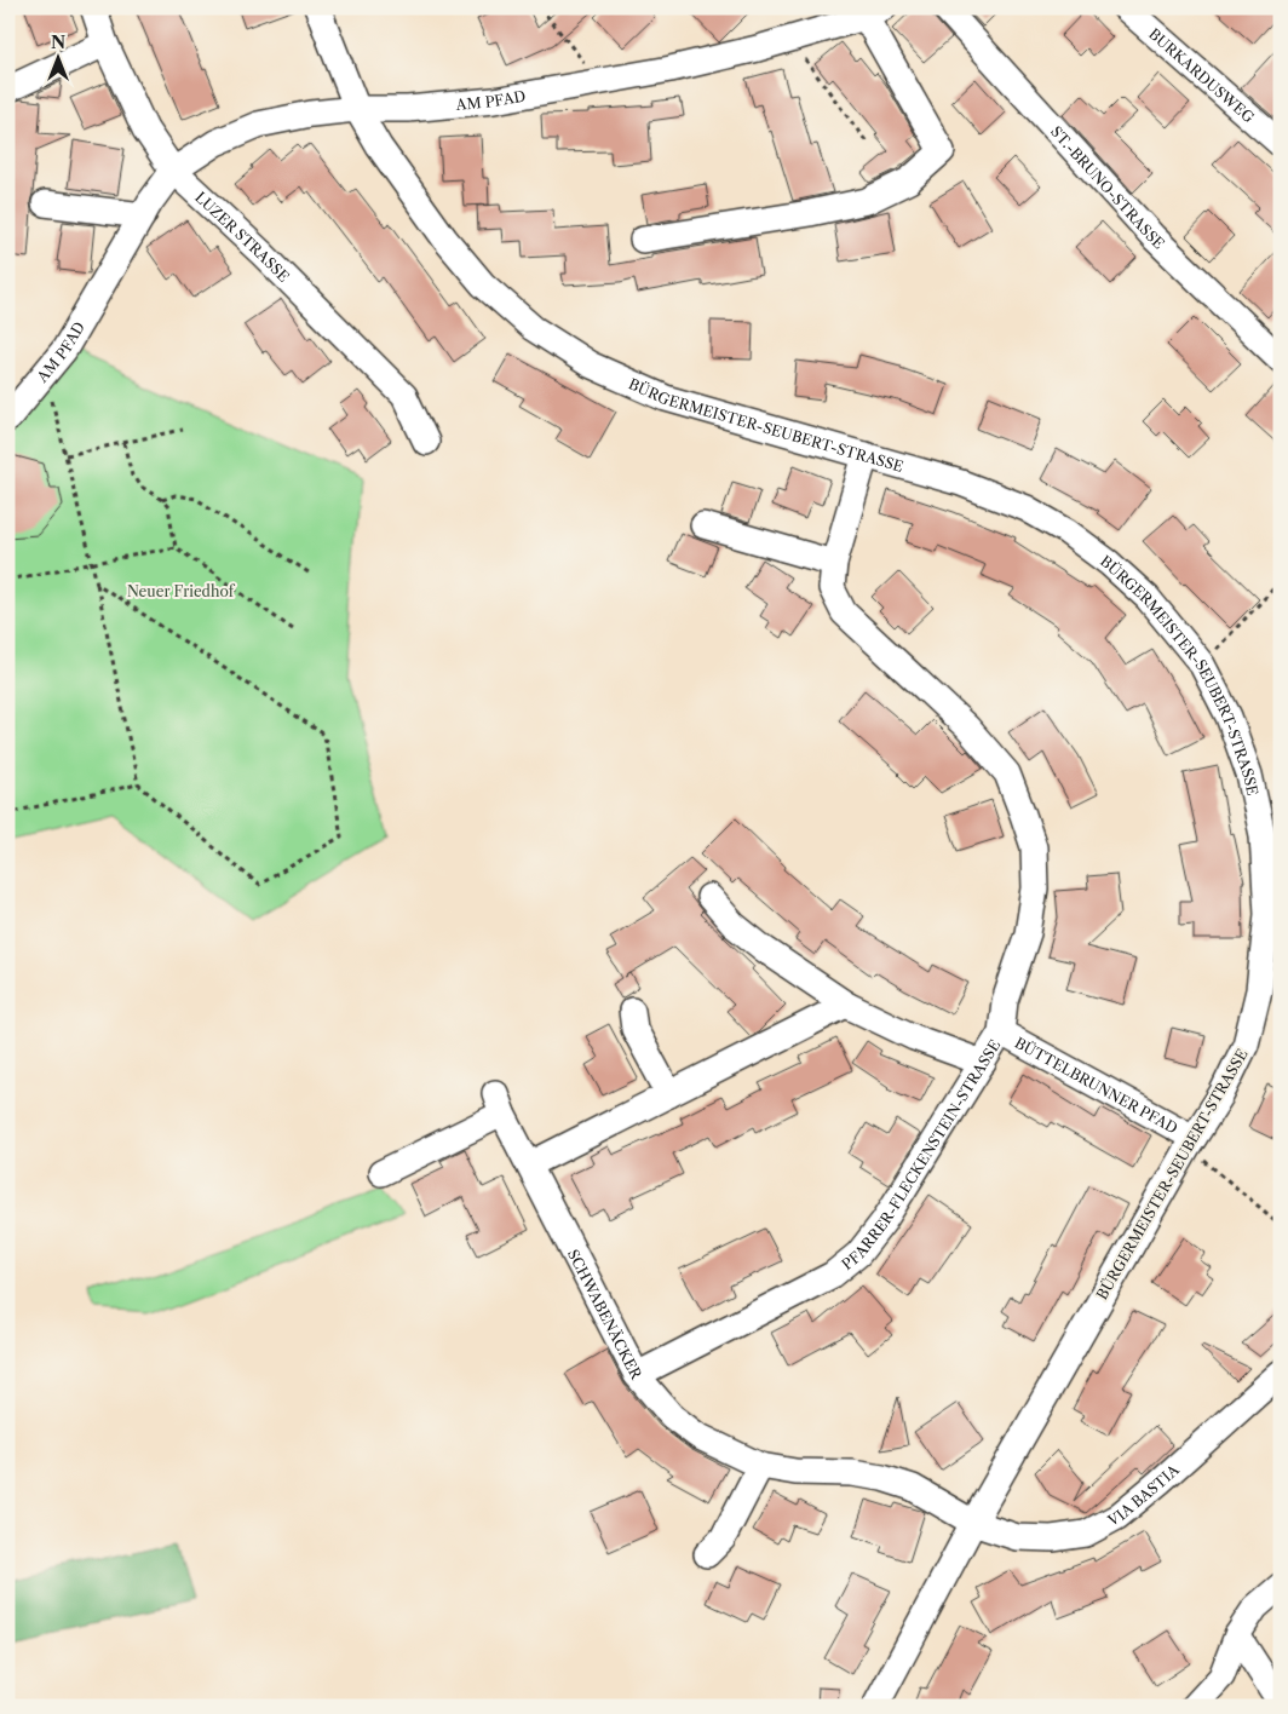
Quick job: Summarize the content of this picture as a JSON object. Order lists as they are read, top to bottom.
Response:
{
  "streets": {
    "street": [
      "BURKARDUSWEG",
      "AM PFAD",
      "ST.-BRUNO-STRASSE",
      "LUZER STRASSE",
      "BÜRGERMEISTER-SEUBERT-STRASSE",
      "BÜTTELBRUNNER PFAD",
      "PFARRER-FLECKENSTEIN-STRASSE",
      "SCHWABENÄCKER",
      "VIA BASTIA"
    ]
  },
  "crossings": [
    ["AM PFAD", "LUZER STRASSE"],
    ["AM PFAD", "BÜRGERMEISTER-SEUBERT-STRASSE"],
    ["BÜRGERMEISTER-SEUBERT-STRASSE", "BÜTTELBRUNNER PFAD"],
    ["BÜRGERMEISTER-SEUBERT-STRASSE", "PFARRER-FLECKENSTEIN-STRASSE"],
    ["BÜRGERMEISTER-SEUBERT-STRASSE", "SCHWABENÄCKER"],
    ["BÜRGERMEISTER-SEUBERT-STRASSE", "VIA BASTIA"],
    ["BÜTTELBRUNNER PFAD", "PFARRER-FLECKENSTEIN-STRASSE"],
    ["PFARRER-FLECKENSTEIN-STRASSE", "SCHWABENÄCKER"],
    ["SCHWABENÄCKER", "VIA BASTIA"]
  ],
  "parks": ["Neuer Friedhof"],
  "north": "top"
}
